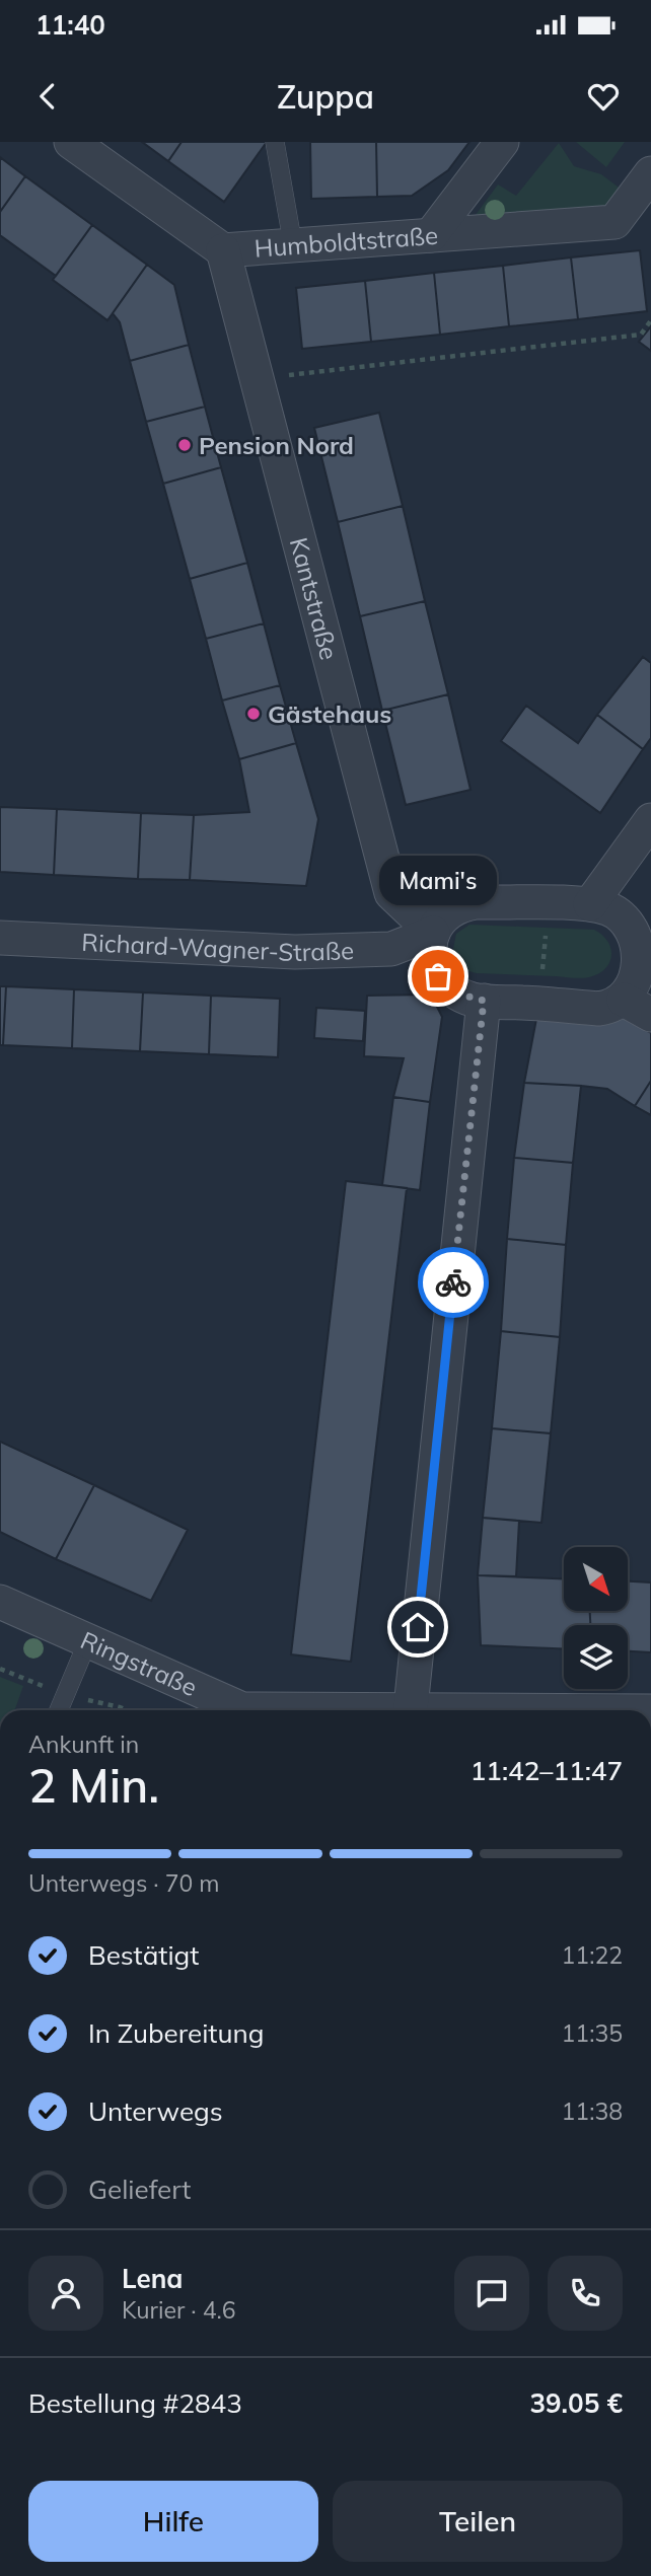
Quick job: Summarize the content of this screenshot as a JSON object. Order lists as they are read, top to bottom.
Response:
{
  "streets": {
    "street": [
      "Humboldtstraße",
      "Kantstraße",
      "Richard-Wagner-Straße",
      "Ringstraße"
    ]
  },
  "crossings": [
    ["Humboldtstraße", "Kantstraße"],
    ["Kantstraße", "Richard-Wagner-Straße"]
  ],
  "places": ["Pension Nord", "Gästehaus", "Mami's"],
  "north": "bottom right",
  "page": {
    "status": "11:40",
    "header": "Zuppa",
    "bubble": "Mami's",
    "heading": ["2 Min.", "Ankunft in", "11:42–11:47"],
    "panel": [
      "Lena",
      "Kurier · 4.6",
      "Bestellung #2843",
      "39.05 €"
    ],
    "bar": "Unterwegs · 70 m",
    "list": [
      ["Bestätigt", "11:22"],
      ["In Zubereitung", "11:35"],
      ["Unterwegs", "11:38"],
      "Geliefert"
    ],
    "buttons": ["Hilfe", "Teilen"]
  }
}
